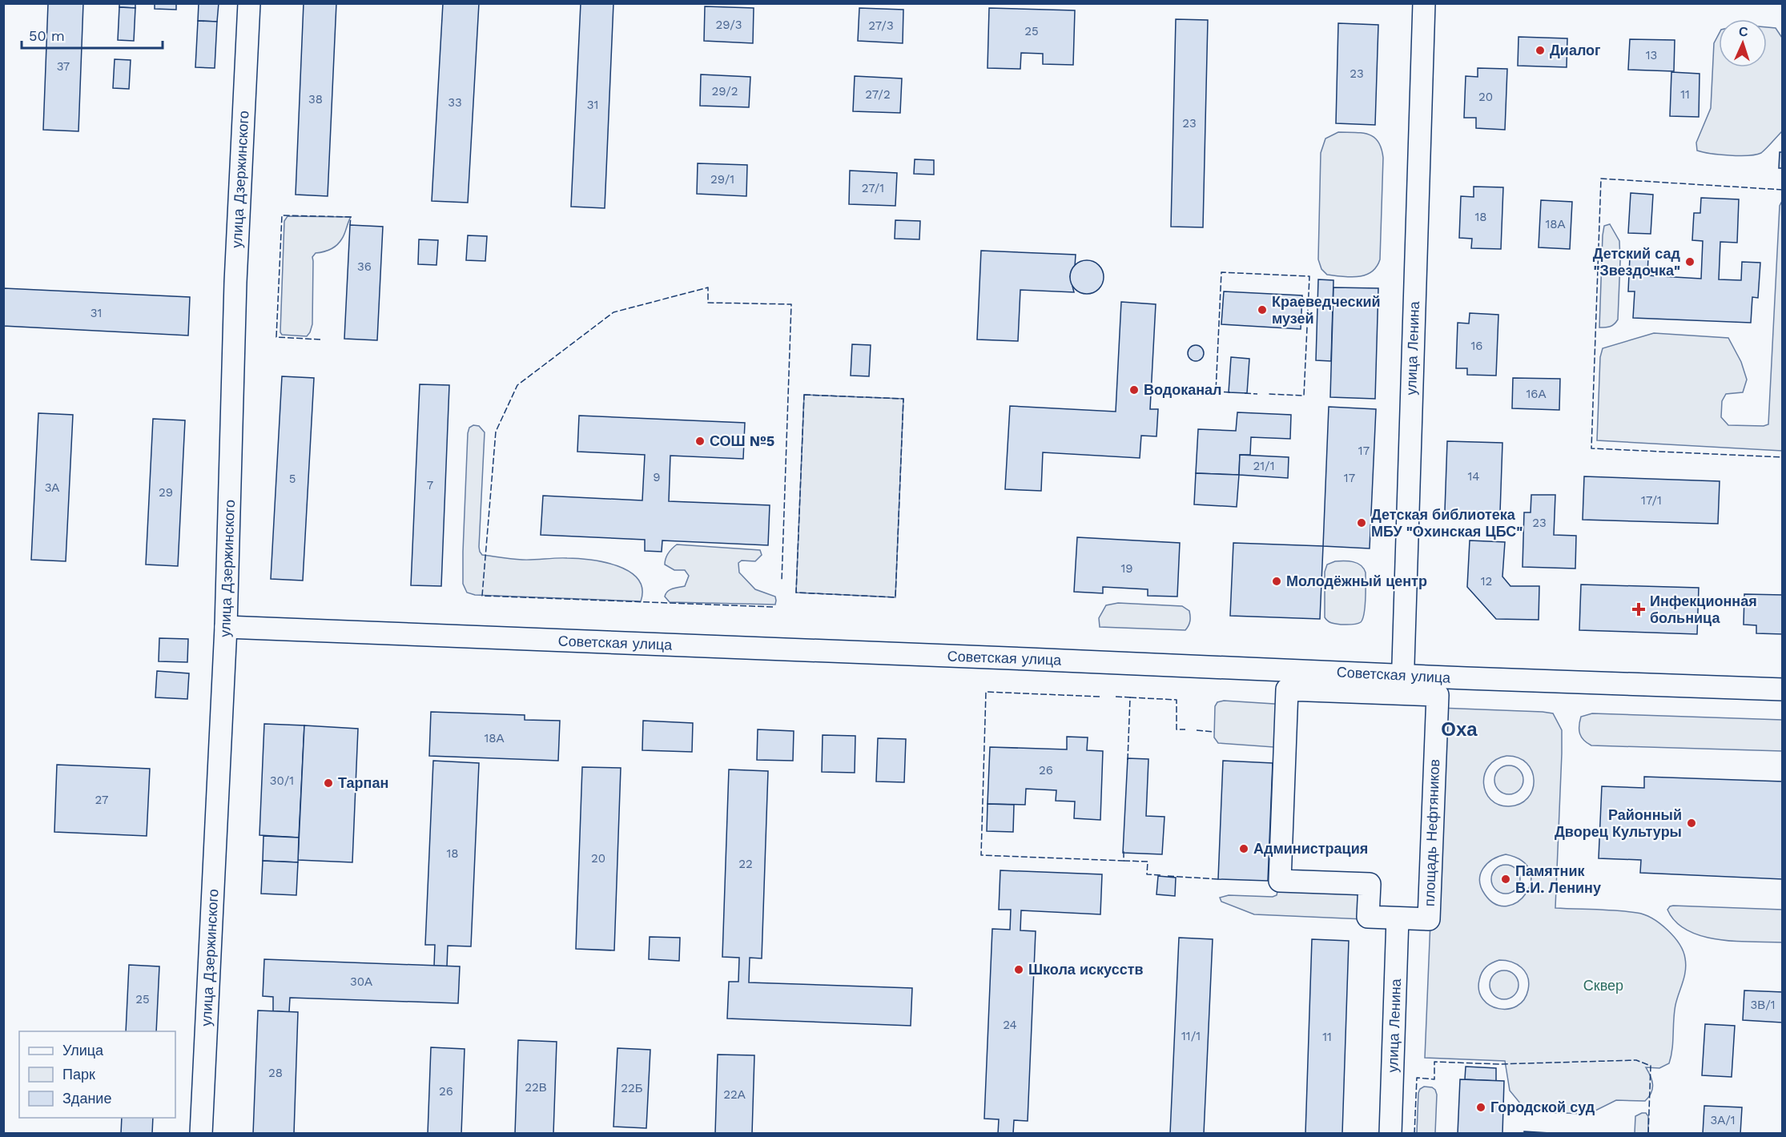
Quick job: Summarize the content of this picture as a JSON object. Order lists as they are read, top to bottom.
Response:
{
  "streets": {
    "street": [
      "улица Дзержинского",
      "улица Ленина",
      "Советская улица",
      "площадь Нефтяников"
    ]
  },
  "crossings": [
    ["улица Дзержинского", "Советская улица"],
    ["улица Ленина", "Советская улица"],
    ["улица Ленина", "площадь Нефтяников"],
    ["Советская улица", "площадь Нефтяников"]
  ],
  "districts": ["Оха"],
  "parks": ["Сквер"],
  "places": {
    "other": [
      "Диалог",
      "Детский сад \"Звездочка\"",
      "Краеведческий музей",
      "Водоканал",
      "СОШ №5",
      "Детская библиотека МБУ \"Охинская ЦБС\"",
      "Молодёжный центр",
      "Тарпан",
      "Районный Дворец Культуры",
      "Администрация",
      "Памятник В.И. Ленину",
      "Школа искусств",
      "Городской суд"
    ],
    "health": ["Инфекционная больница"]
  },
  "house_numbers": [
    "29/3",
    "27/3",
    "25",
    "13",
    "37",
    "23",
    "29/2",
    "27/2",
    "11",
    "20",
    "38",
    "33",
    "31",
    "23",
    "29/1",
    "27/1",
    "18",
    "18А",
    "36",
    "31",
    "16",
    "16А",
    "17",
    "21/1",
    "14",
    "9",
    "17",
    "5",
    "7",
    "3А",
    "29",
    "17/1",
    "23",
    "19",
    "12",
    "18А",
    "26",
    "30/1",
    "27",
    "18",
    "20",
    "22",
    "30А",
    "25",
    "3В/1",
    "24",
    "11/1",
    "11",
    "28",
    "22В",
    "22Б",
    "26",
    "22А",
    "3А/1"
  ],
  "legend": ["Улица", "Парк", "Здание"],
  "scale_bar": "50 m",
  "north": "top"
}
